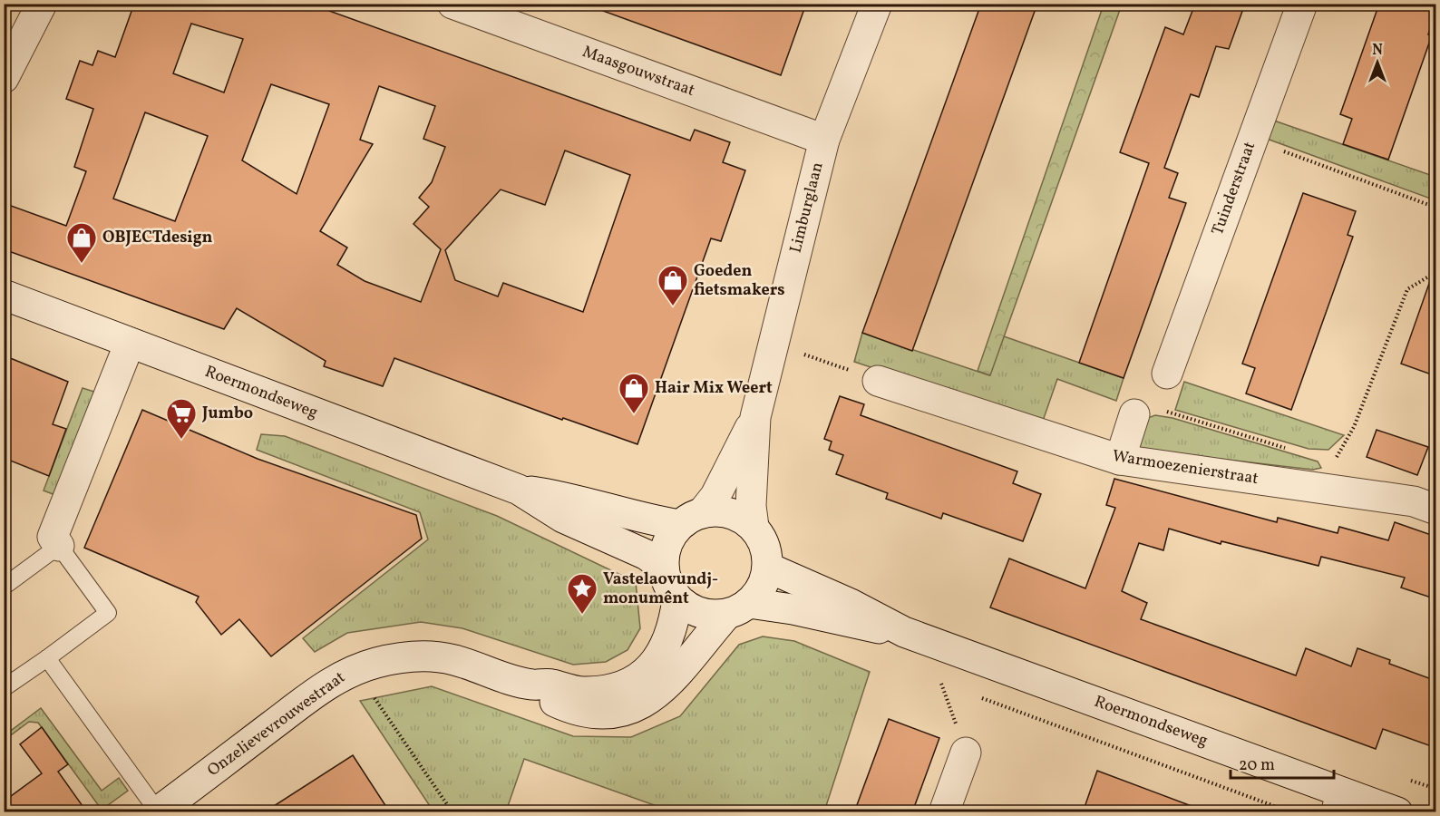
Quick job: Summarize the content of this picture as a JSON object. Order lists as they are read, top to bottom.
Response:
{
  "streets": {
    "street": [
      "Maasgouwstraat",
      "Tuinderstraat",
      "Limburglaan",
      "Roermondseweg",
      "Warmoezenierstraat",
      "Onzelievevrouwestraat"
    ]
  },
  "crossings": [
    ["Maasgouwstraat", "Limburglaan"],
    ["Limburglaan", "Roermondseweg"],
    ["Limburglaan", "Onzelievevrouwestraat"],
    ["Roermondseweg", "Onzelievevrouwestraat"]
  ],
  "places": {
    "shop": ["OBJECTdesign", "Goeden fietsmakers", "Hair Mix Weert"],
    "supermarket": ["Jumbo"],
    "place": ["Vastelaovundj- monumênt"]
  },
  "scale_bar": "20 m",
  "north": "top"
}
